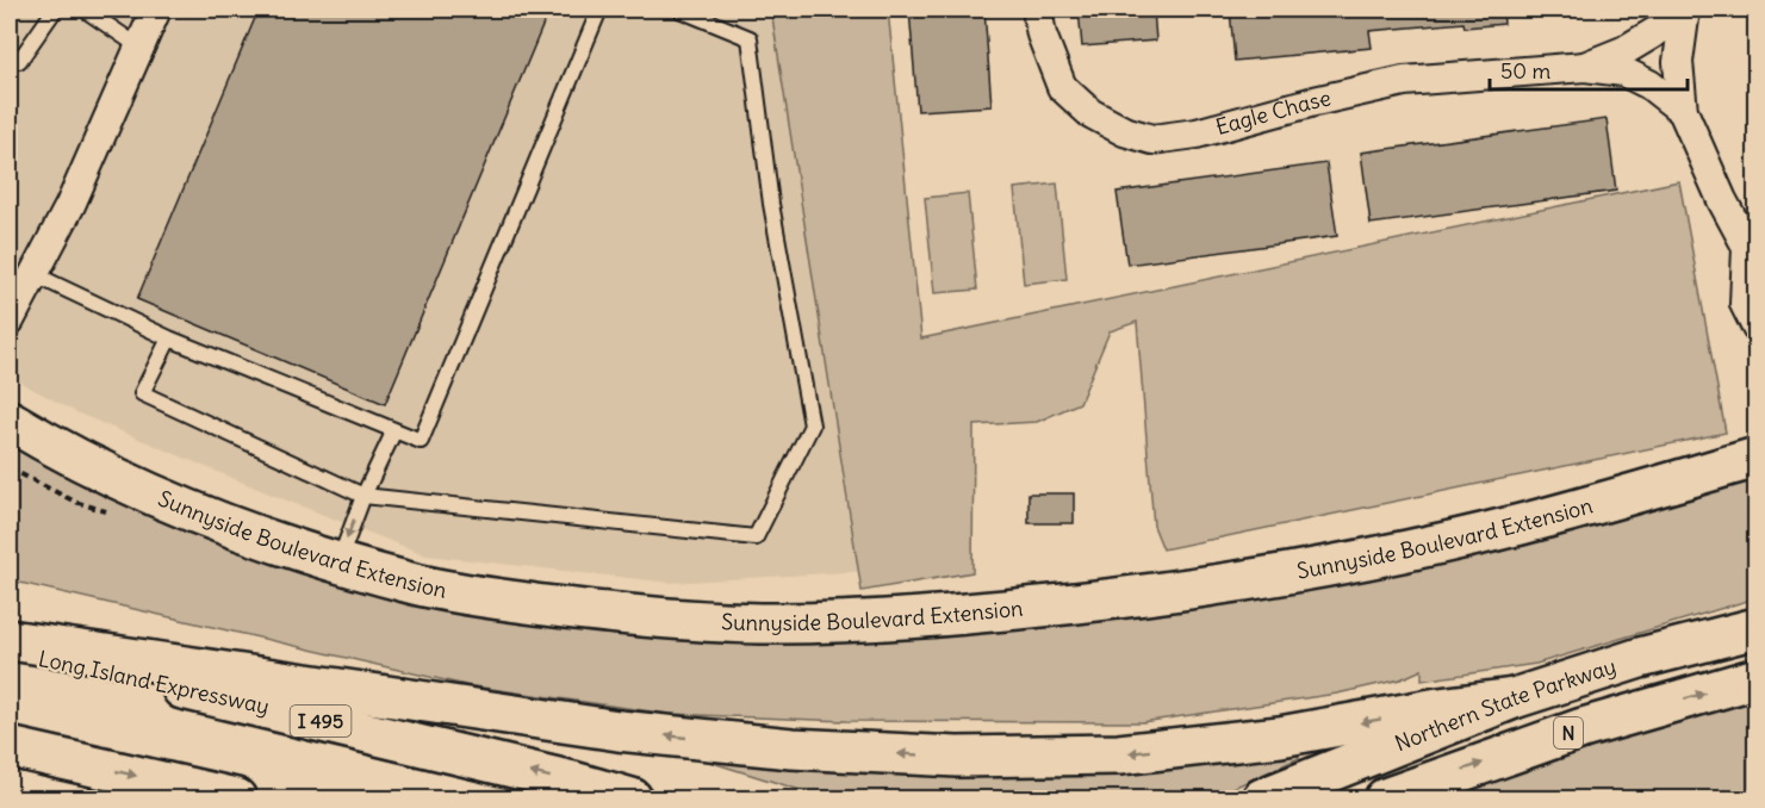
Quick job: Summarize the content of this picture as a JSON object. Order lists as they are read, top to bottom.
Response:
{
  "streets": {
    "main road": [
      "Sunnyside Boulevard Extension",
      "Long Island Expressway",
      "Northern State Parkway",
      "I 495",
      "N"
    ],
    "street": ["Eagle Chase"]
  },
  "scale_bar": "50 m"
}
